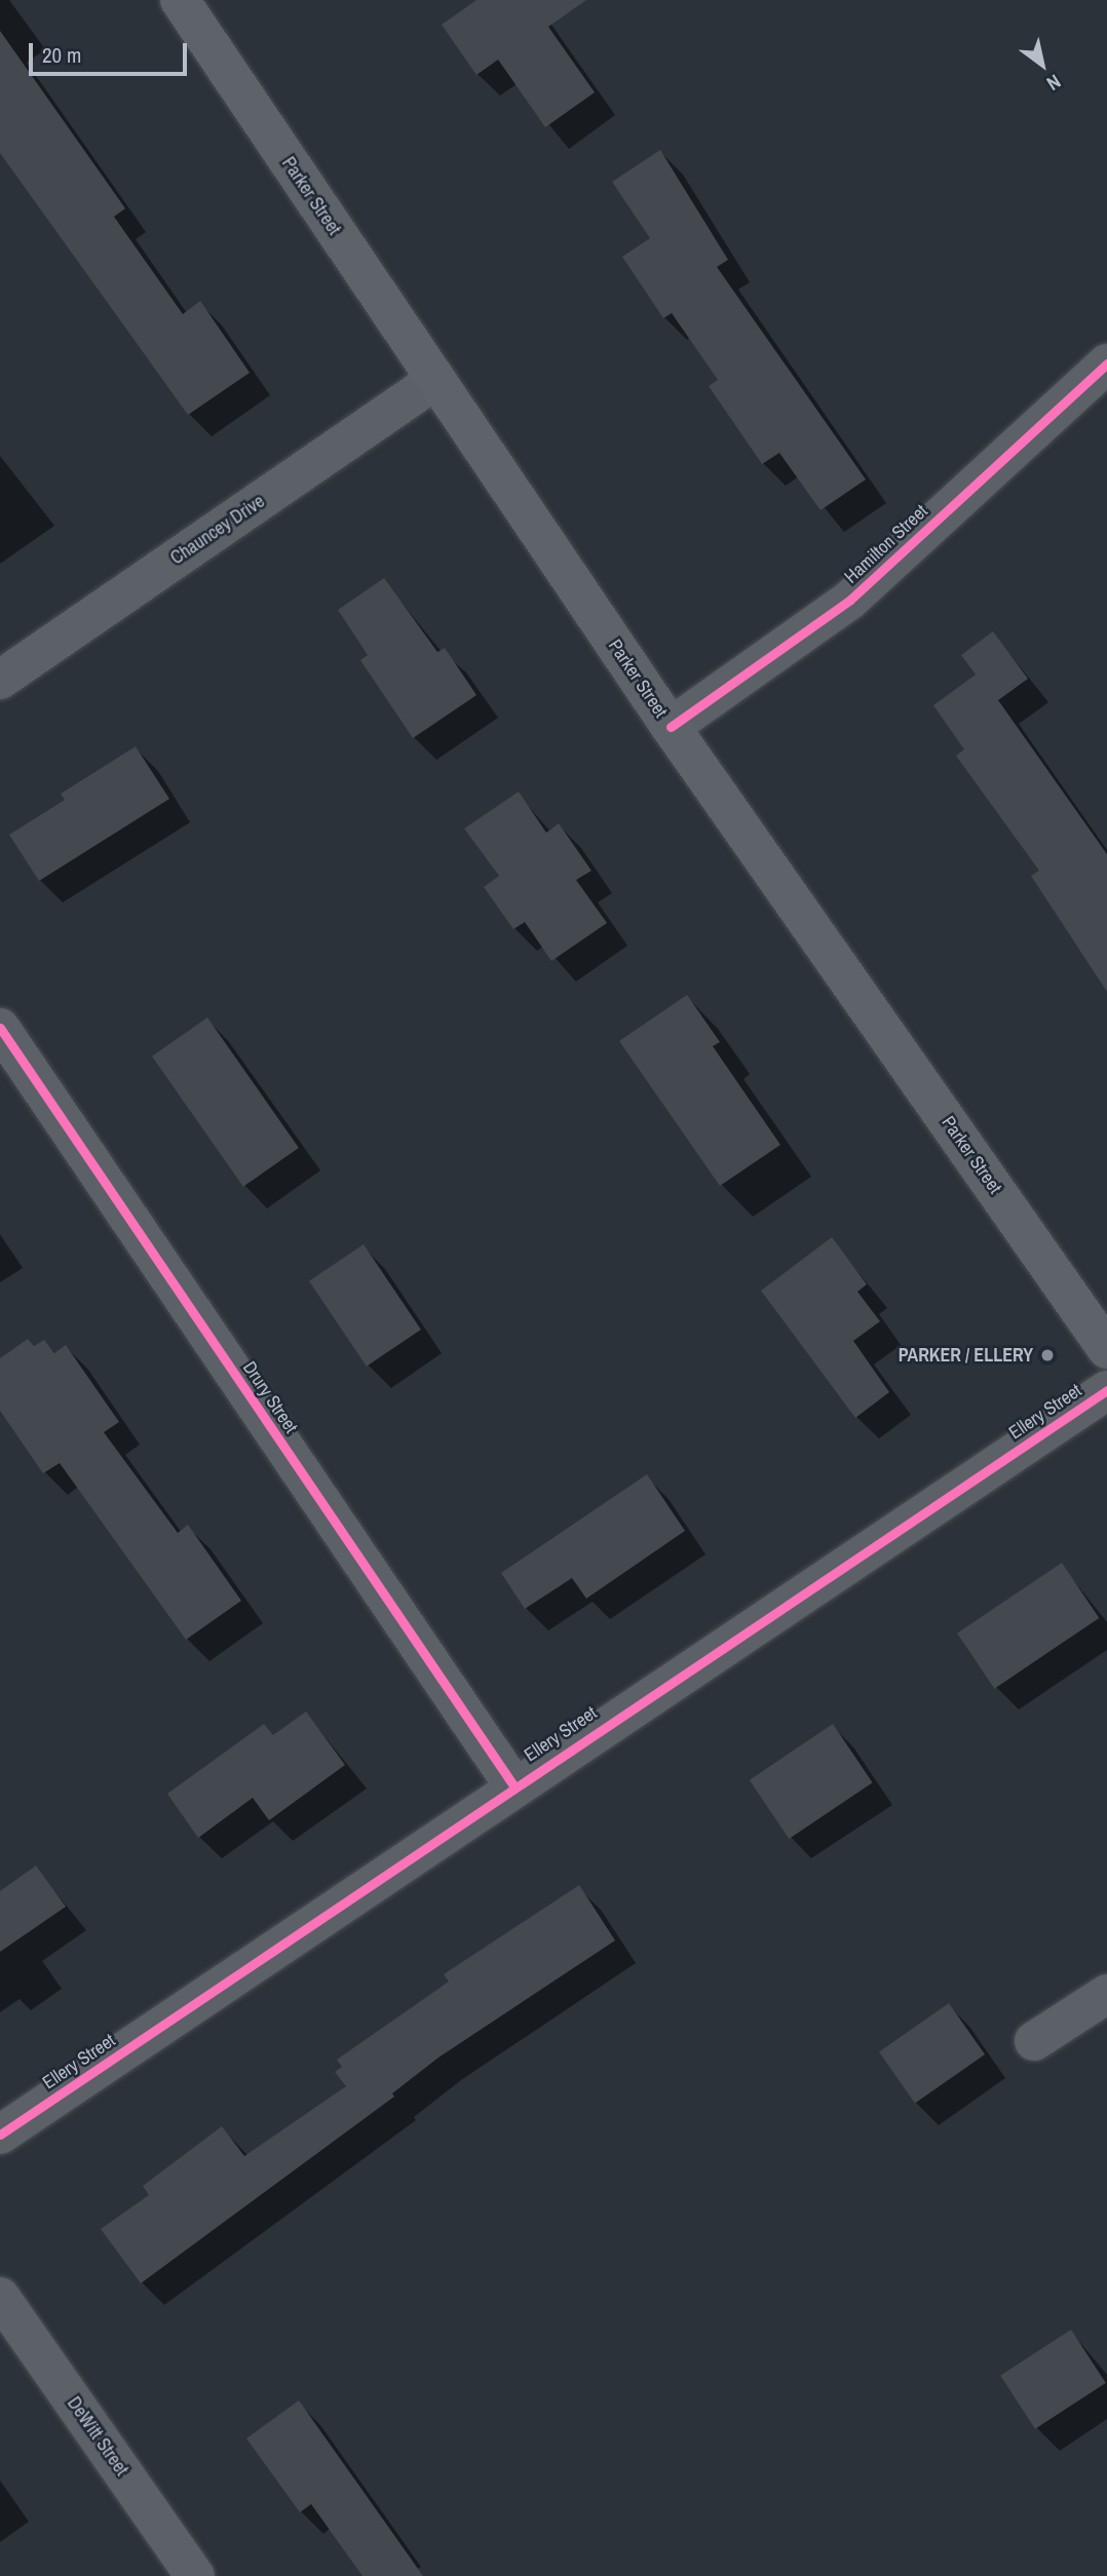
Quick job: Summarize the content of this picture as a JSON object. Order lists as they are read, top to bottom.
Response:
{
  "streets": {
    "main road": ["Parker Street"],
    "street": [
      "Chauncey Drive",
      "Hamilton Street",
      "Drury Street",
      "Ellery Street",
      "DeWitt Street"
    ]
  },
  "crossings": [
    ["Parker Street", "Chauncey Drive"],
    ["Parker Street", "Hamilton Street"],
    ["Drury Street", "Ellery Street"]
  ],
  "places": ["PARKER / ELLERY"],
  "scale_bar": "20 m",
  "north": "bottom right"
}
